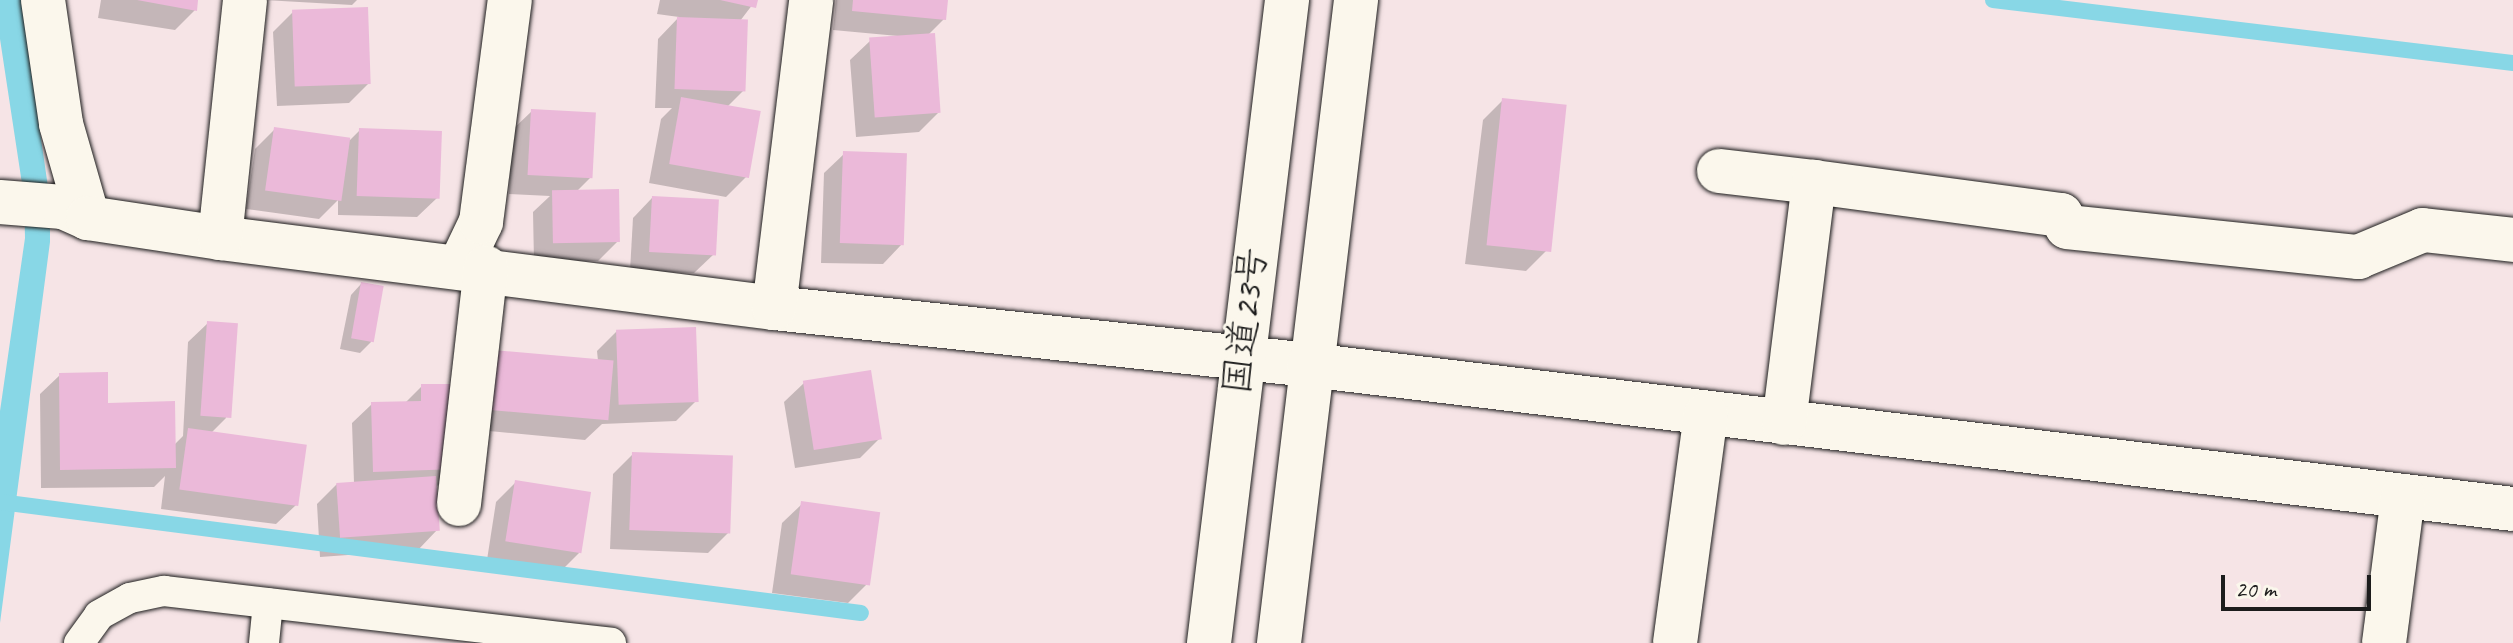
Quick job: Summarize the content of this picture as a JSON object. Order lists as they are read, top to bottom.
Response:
{
  "streets": {
    "main road": ["国道23号"]
  },
  "scale_bar": "20 m"
}
